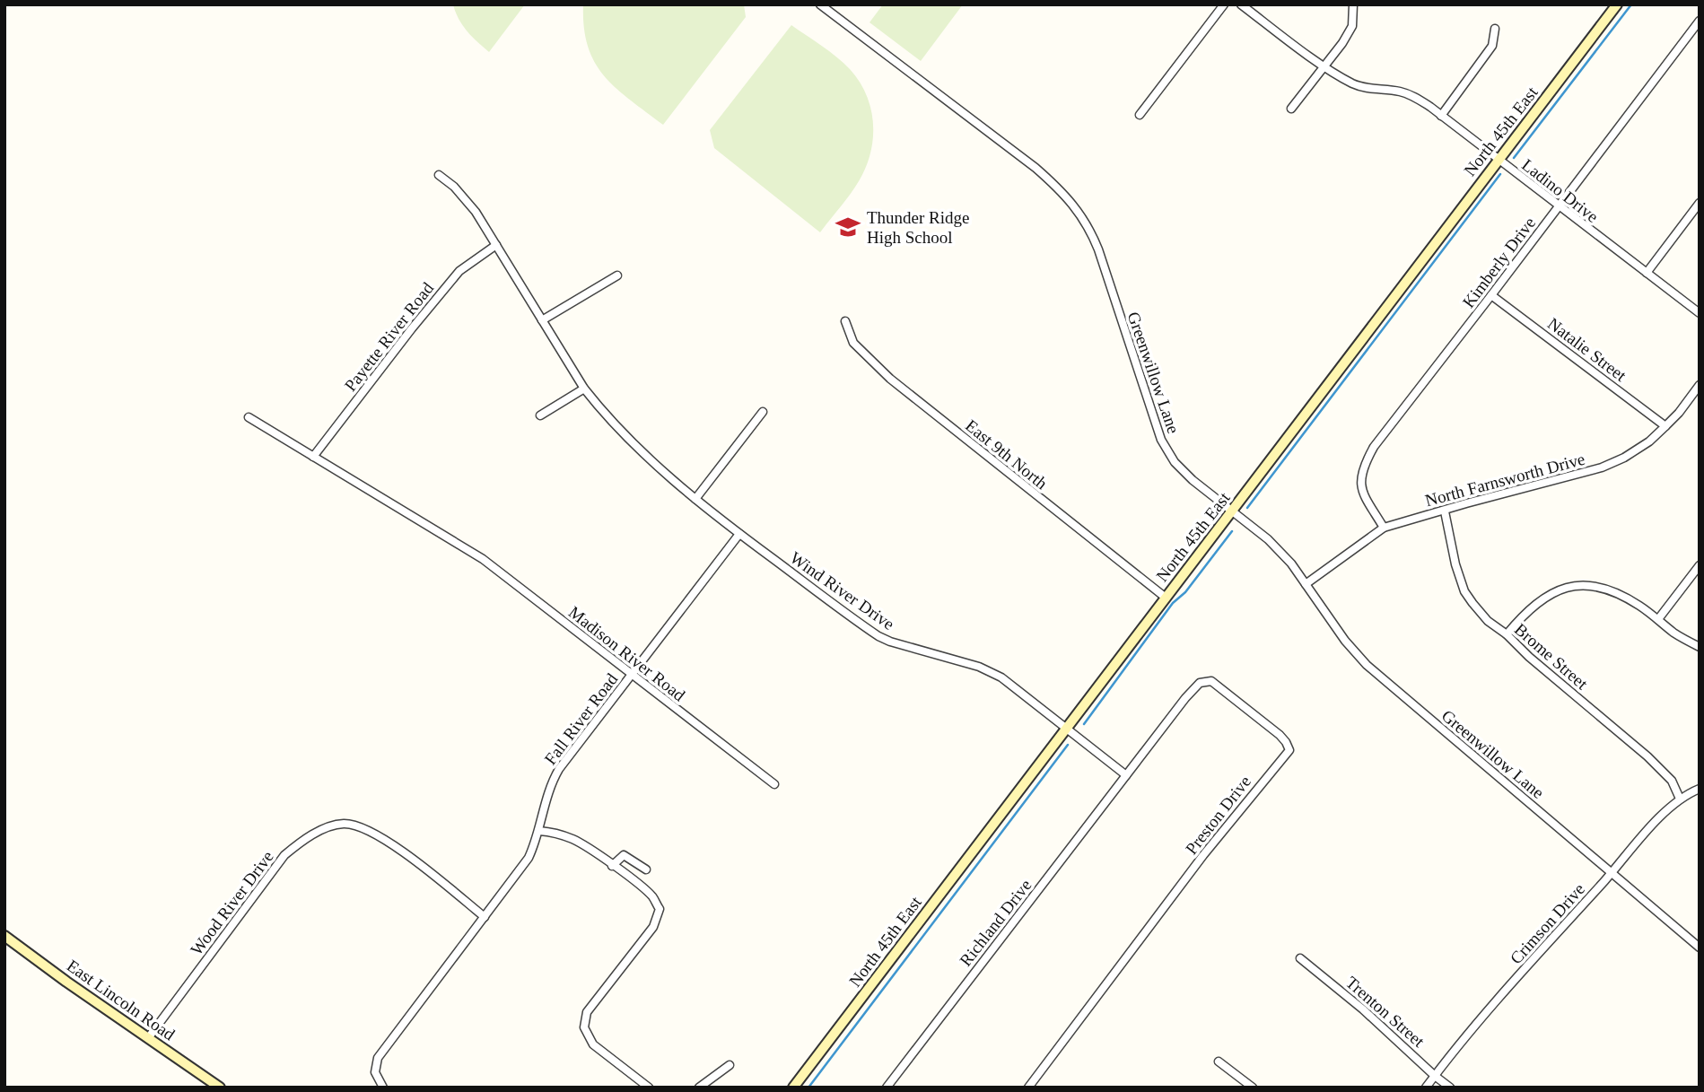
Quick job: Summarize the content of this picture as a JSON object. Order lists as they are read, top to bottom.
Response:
{
  "streets": {
    "main road": ["North 45th East", "East Lincoln Road"],
    "street": [
      "Ladino Drive",
      "Kimberly Drive",
      "Payette River Road",
      "Natalie Street",
      "Greenwillow Lane",
      "East 9th North",
      "North Farnsworth Drive",
      "Wind River Drive",
      "Madison River Road",
      "Brome Street",
      "Fall River Road",
      "Preston Drive",
      "Wood River Drive",
      "Richland Drive",
      "Crimson Drive",
      "Trenton Street"
    ]
  },
  "crossings": [
    ["North 45th East", "Ladino Drive"],
    ["North 45th East", "Greenwillow Lane"],
    ["North 45th East", "East 9th North"],
    ["North 45th East", "Wind River Drive"],
    ["Ladino Drive", "Kimberly Drive"],
    ["Kimberly Drive", "Natalie Street"],
    ["Kimberly Drive", "North Farnsworth Drive"],
    ["Payette River Road", "Madison River Road"],
    ["Natalie Street", "North Farnsworth Drive"],
    ["Greenwillow Lane", "North Farnsworth Drive"],
    ["Greenwillow Lane", "Crimson Drive"],
    ["North Farnsworth Drive", "Brome Street"],
    ["Wind River Drive", "Fall River Road"],
    ["Wind River Drive", "Preston Drive"],
    ["Wind River Drive", "Richland Drive"],
    ["Madison River Road", "Fall River Road"],
    ["Brome Street", "Crimson Drive"],
    ["Fall River Road", "Wood River Drive"],
    ["Preston Drive", "Richland Drive"],
    ["Wood River Drive", "East Lincoln Road"],
    ["Crimson Drive", "Trenton Street"]
  ],
  "places": {
    "school or university": ["Thunder Ridge High School"]
  }
}
